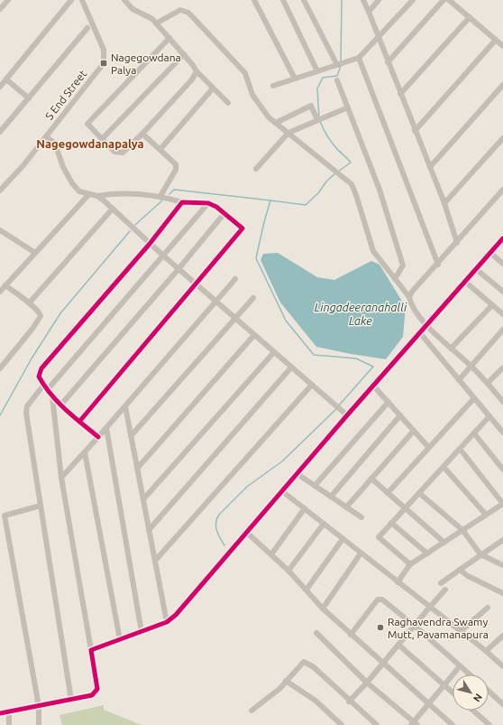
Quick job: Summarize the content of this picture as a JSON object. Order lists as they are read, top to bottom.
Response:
{
  "streets": {
    "street": ["S End Street"]
  },
  "districts": ["Nagegowdanapalya"],
  "water": ["Lingadeeranahalli Lake"],
  "places": {
    "transit": ["Nagegowdana Palya"],
    "other": ["Raghavendra Swamy Mutt, Pavamanapura"]
  },
  "north": "bottom right"
}
